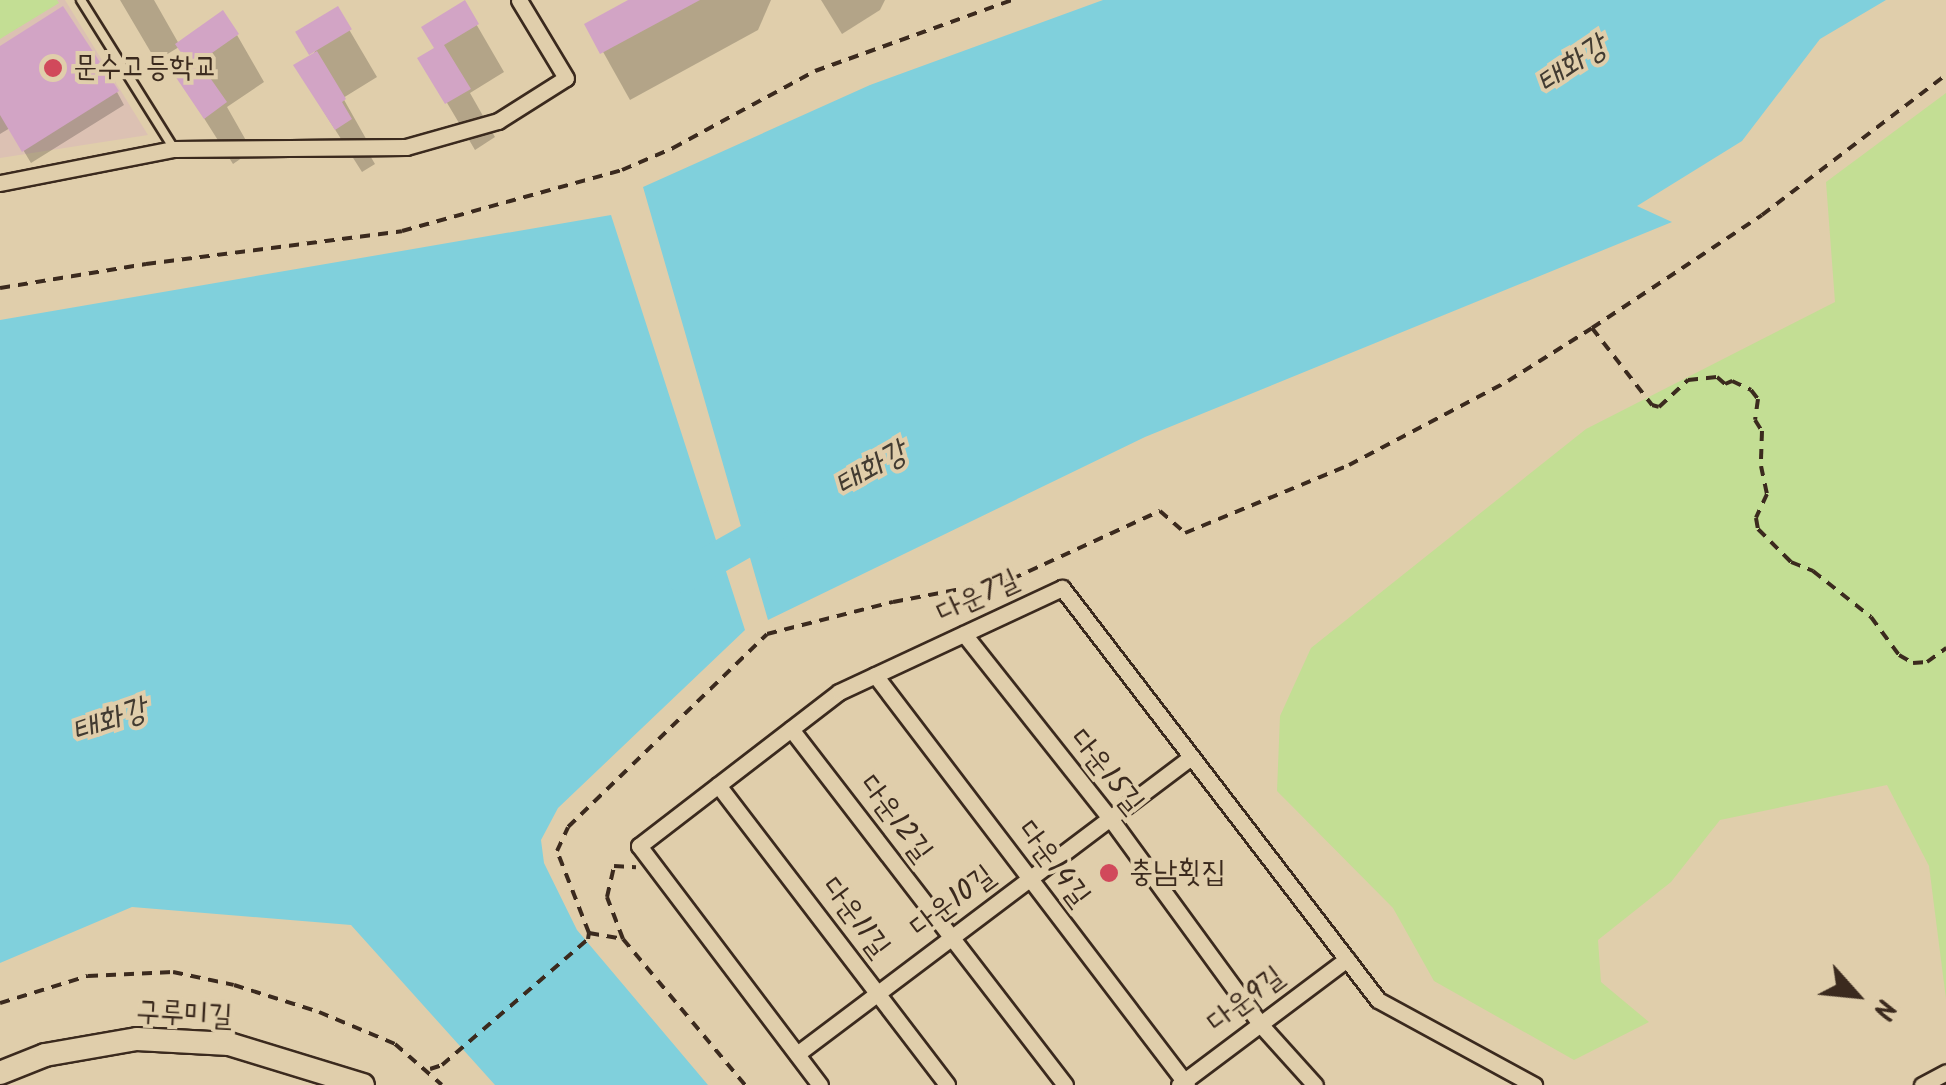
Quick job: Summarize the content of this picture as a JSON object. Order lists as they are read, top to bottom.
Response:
{
  "streets": {
    "street": [
      "다운7길",
      "다운15길",
      "다운12길",
      "다운14길",
      "다운10길",
      "다운11길",
      "다운9길",
      "구루미길"
    ]
  },
  "crossings": [
    ["다운7길", "다운15길"],
    ["다운7길", "다운12길"],
    ["다운7길", "다운14길"],
    ["다운7길", "다운10길"],
    ["다운7길", "다운11길"],
    ["다운7길", "다운9길"],
    ["다운15길", "다운10길"],
    ["다운15길", "다운9길"],
    ["다운12길", "다운10길"],
    ["다운14길", "다운10길"],
    ["다운14길", "다운9길"],
    ["다운10길", "다운11길"]
  ],
  "water": ["태화강"],
  "places": ["문수고등학교", "충남횟집"],
  "north": "bottom right"
}
